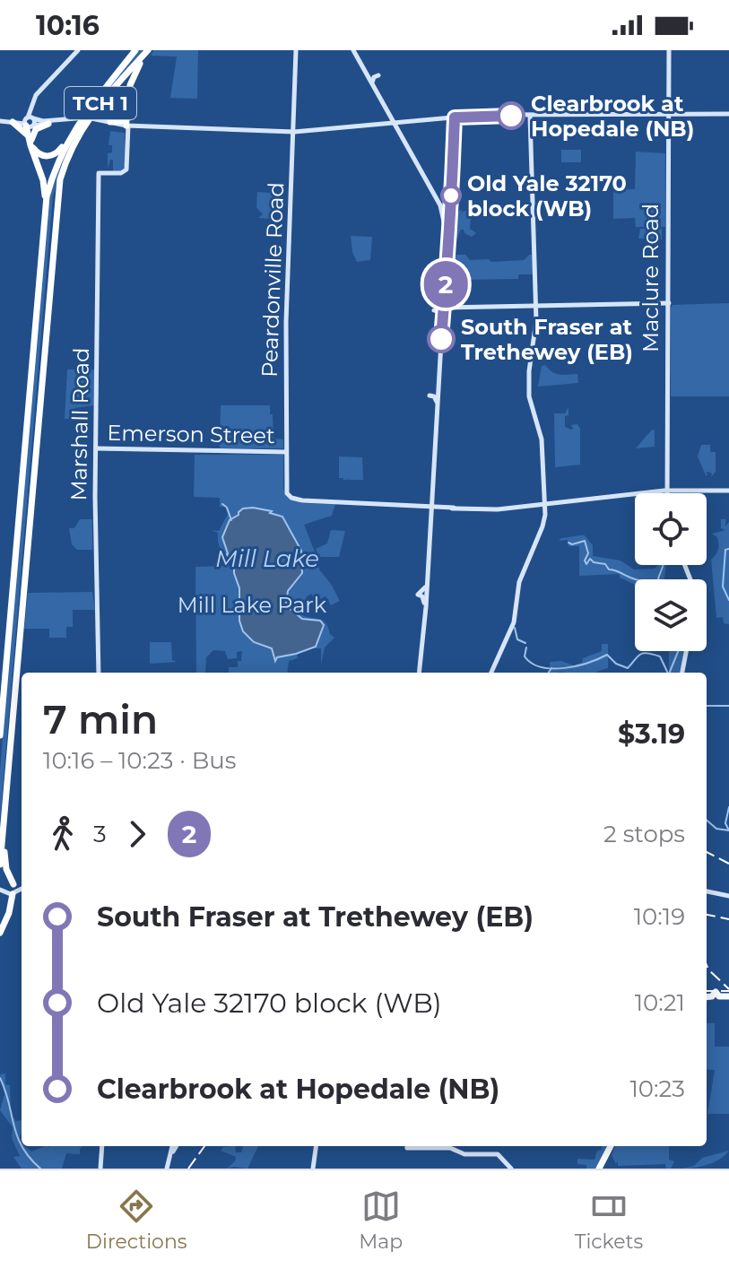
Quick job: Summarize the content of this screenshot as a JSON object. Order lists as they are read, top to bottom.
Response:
{
  "streets": {
    "highway": ["TCH 1"],
    "main road": [
      "Maclure Road",
      "Peardonville Road",
      "Marshall Road",
      "Emerson Street"
    ]
  },
  "crossings": [
    ["Peardonville Road", "Emerson Street"],
    ["Marshall Road", "Emerson Street"]
  ],
  "water": ["Mill Lake"],
  "parks": ["Mill Lake Park"],
  "places": ["Clearbrook at Hopedale (NB)", "Old Yale 32170 block (WB)", "South Fraser at Trethewey (EB)"],
  "lines": ["bus line 2"],
  "page": {
    "status": "10:16",
    "on_map": "2",
    "heading": ["7 min", "10:16 – 10:23 · Bus", "$3.19"],
    "legs": ["3", "2", "2 stops"],
    "list": [
      {
        "name": "South Fraser at Trethewey (EB)",
        "value": "10:19"
      },
      {
        "name": "Old Yale 32170 block (WB)",
        "value": "10:21"
      },
      {
        "name": "Clearbrook at Hopedale (NB)",
        "value": "10:23"
      }
    ],
    "tabs": ["Directions", "Map", "Tickets"]
  }
}
